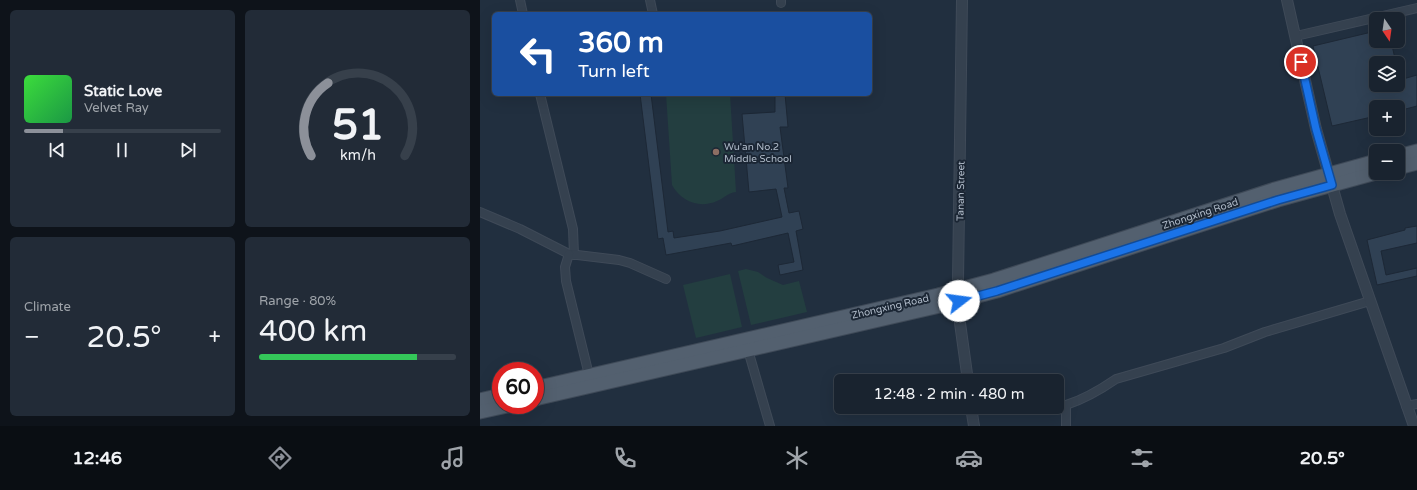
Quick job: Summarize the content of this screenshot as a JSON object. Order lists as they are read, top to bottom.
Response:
{
  "streets": {
    "main road": ["Zhongxing Road"],
    "street": ["Tanan Street"]
  },
  "crossings": [
    ["Tanan Street", "Zhongxing Road"]
  ],
  "places": ["Wu'an No.2 Middle School"],
  "north": "bottom",
  "page": {
    "map_buttons": ["+", "−"],
    "turn": ["360 m", "Turn left"],
    "song": ["Static Love", "Velvet Ray"],
    "tile": [
      "Climate",
      ["Range · 80%", "400 km"]
    ],
    "heat": ["−", "20.5°", "+"],
    "limit": "60",
    "trip": "12:48 · 2 min · 480 m",
    "tabs": ["12:46", "20.5°"],
    "gauge": ["51", "km/h"]
  }
}
